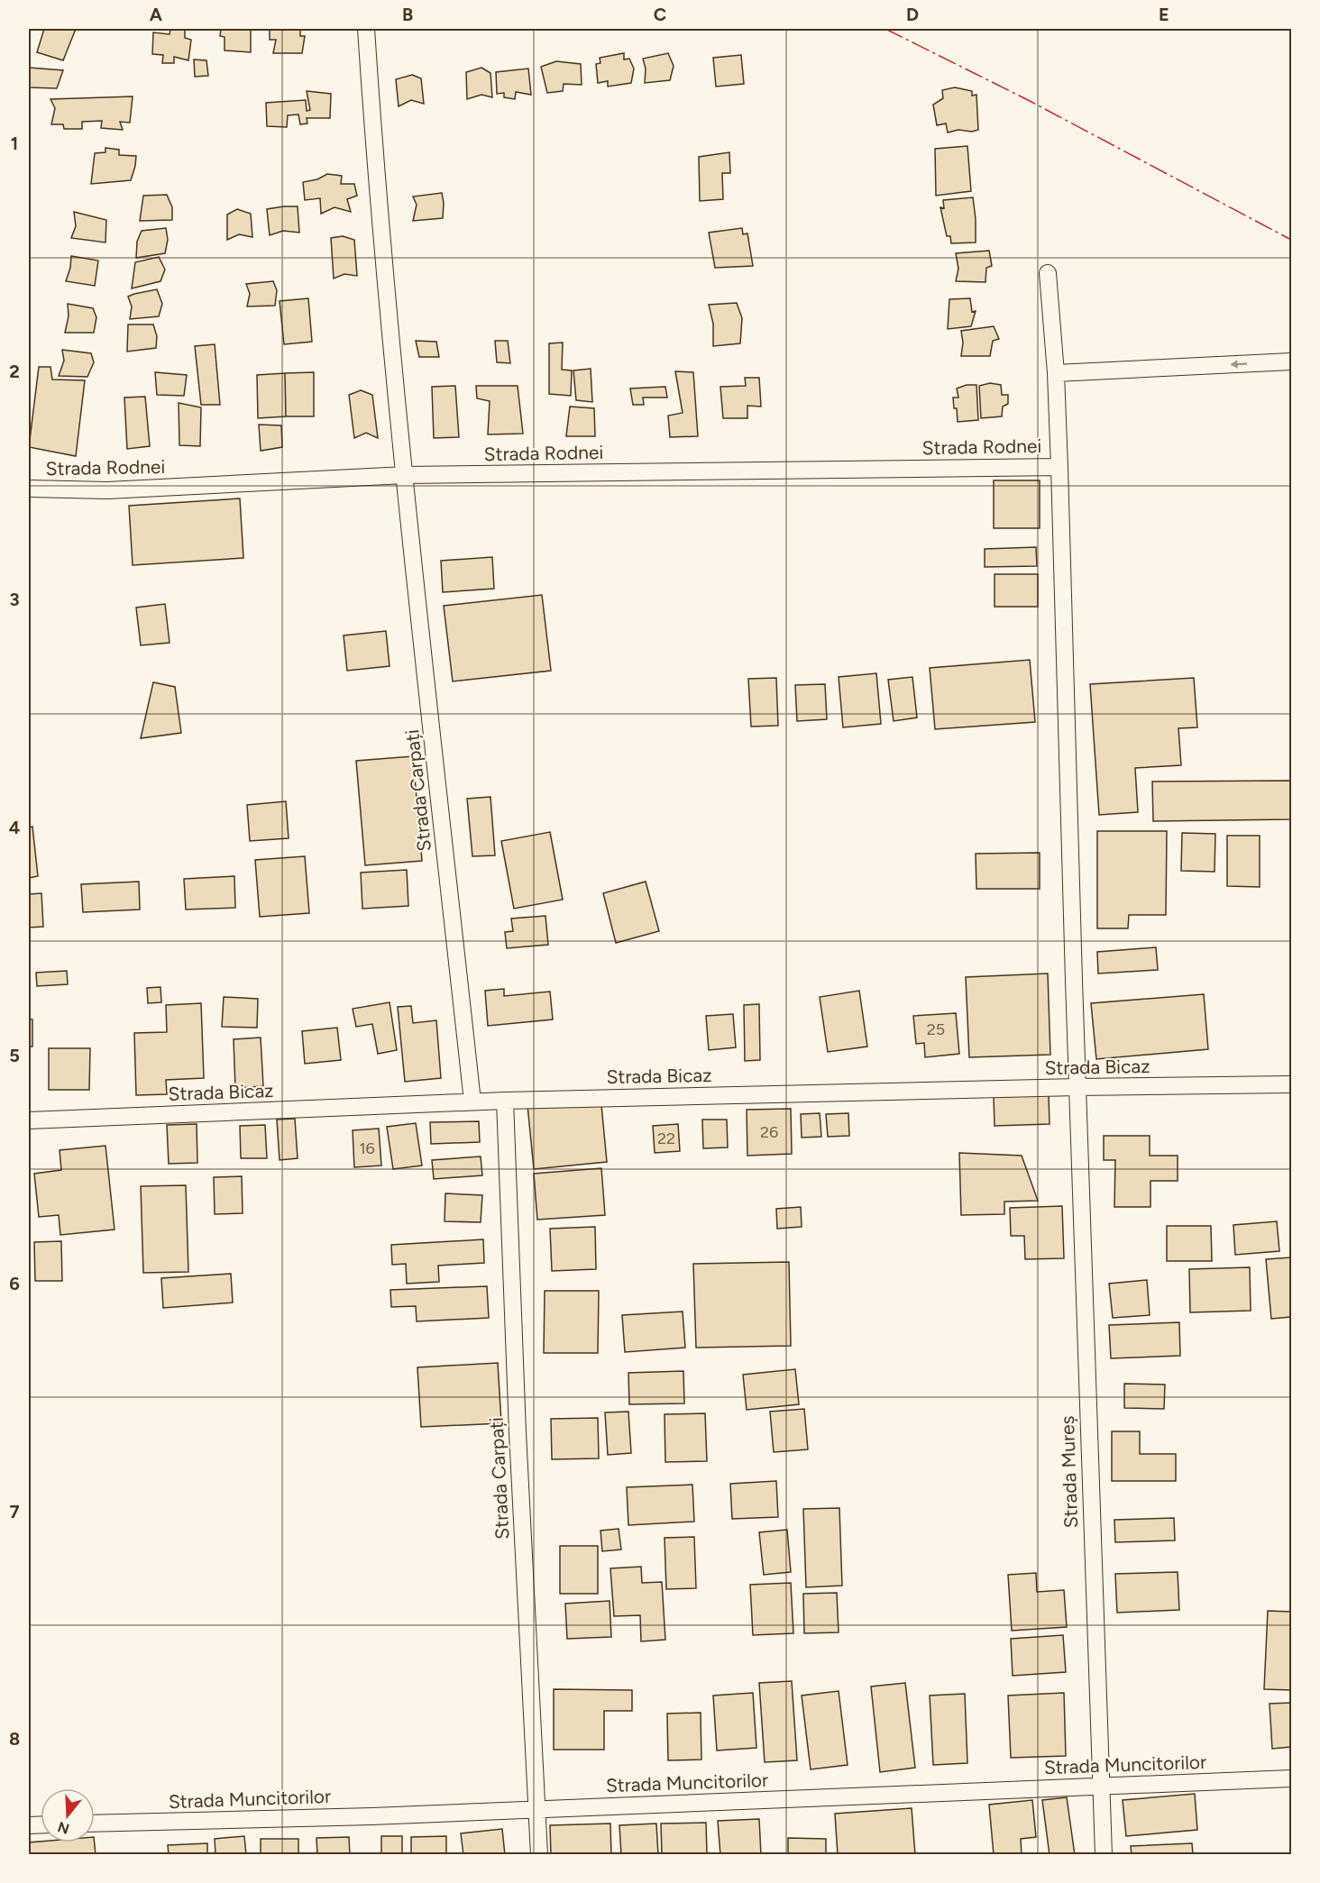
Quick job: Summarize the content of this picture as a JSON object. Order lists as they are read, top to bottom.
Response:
{
  "streets": {
    "street": [
      "Strada Rodnei",
      "Strada Carpați",
      "Strada Bicaz",
      "Strada Mureș",
      "Strada Muncitorilor"
    ]
  },
  "crossings": [
    ["Strada Rodnei", "Strada Carpați"],
    ["Strada Rodnei", "Strada Mureș"],
    ["Strada Carpați", "Strada Bicaz"],
    ["Strada Carpați", "Strada Muncitorilor"],
    ["Strada Bicaz", "Strada Mureș"],
    ["Strada Mureș", "Strada Muncitorilor"]
  ],
  "house_numbers": [
    "25",
    "26",
    "22",
    "16"
  ],
  "north": "bottom",
  "grid": {
    "columns": [
      "A",
      "B",
      "C",
      "D",
      "E"
    ],
    "rows": [
      "1",
      "2",
      "3",
      "4",
      "5",
      "6",
      "7",
      "8"
    ]
  }
}
